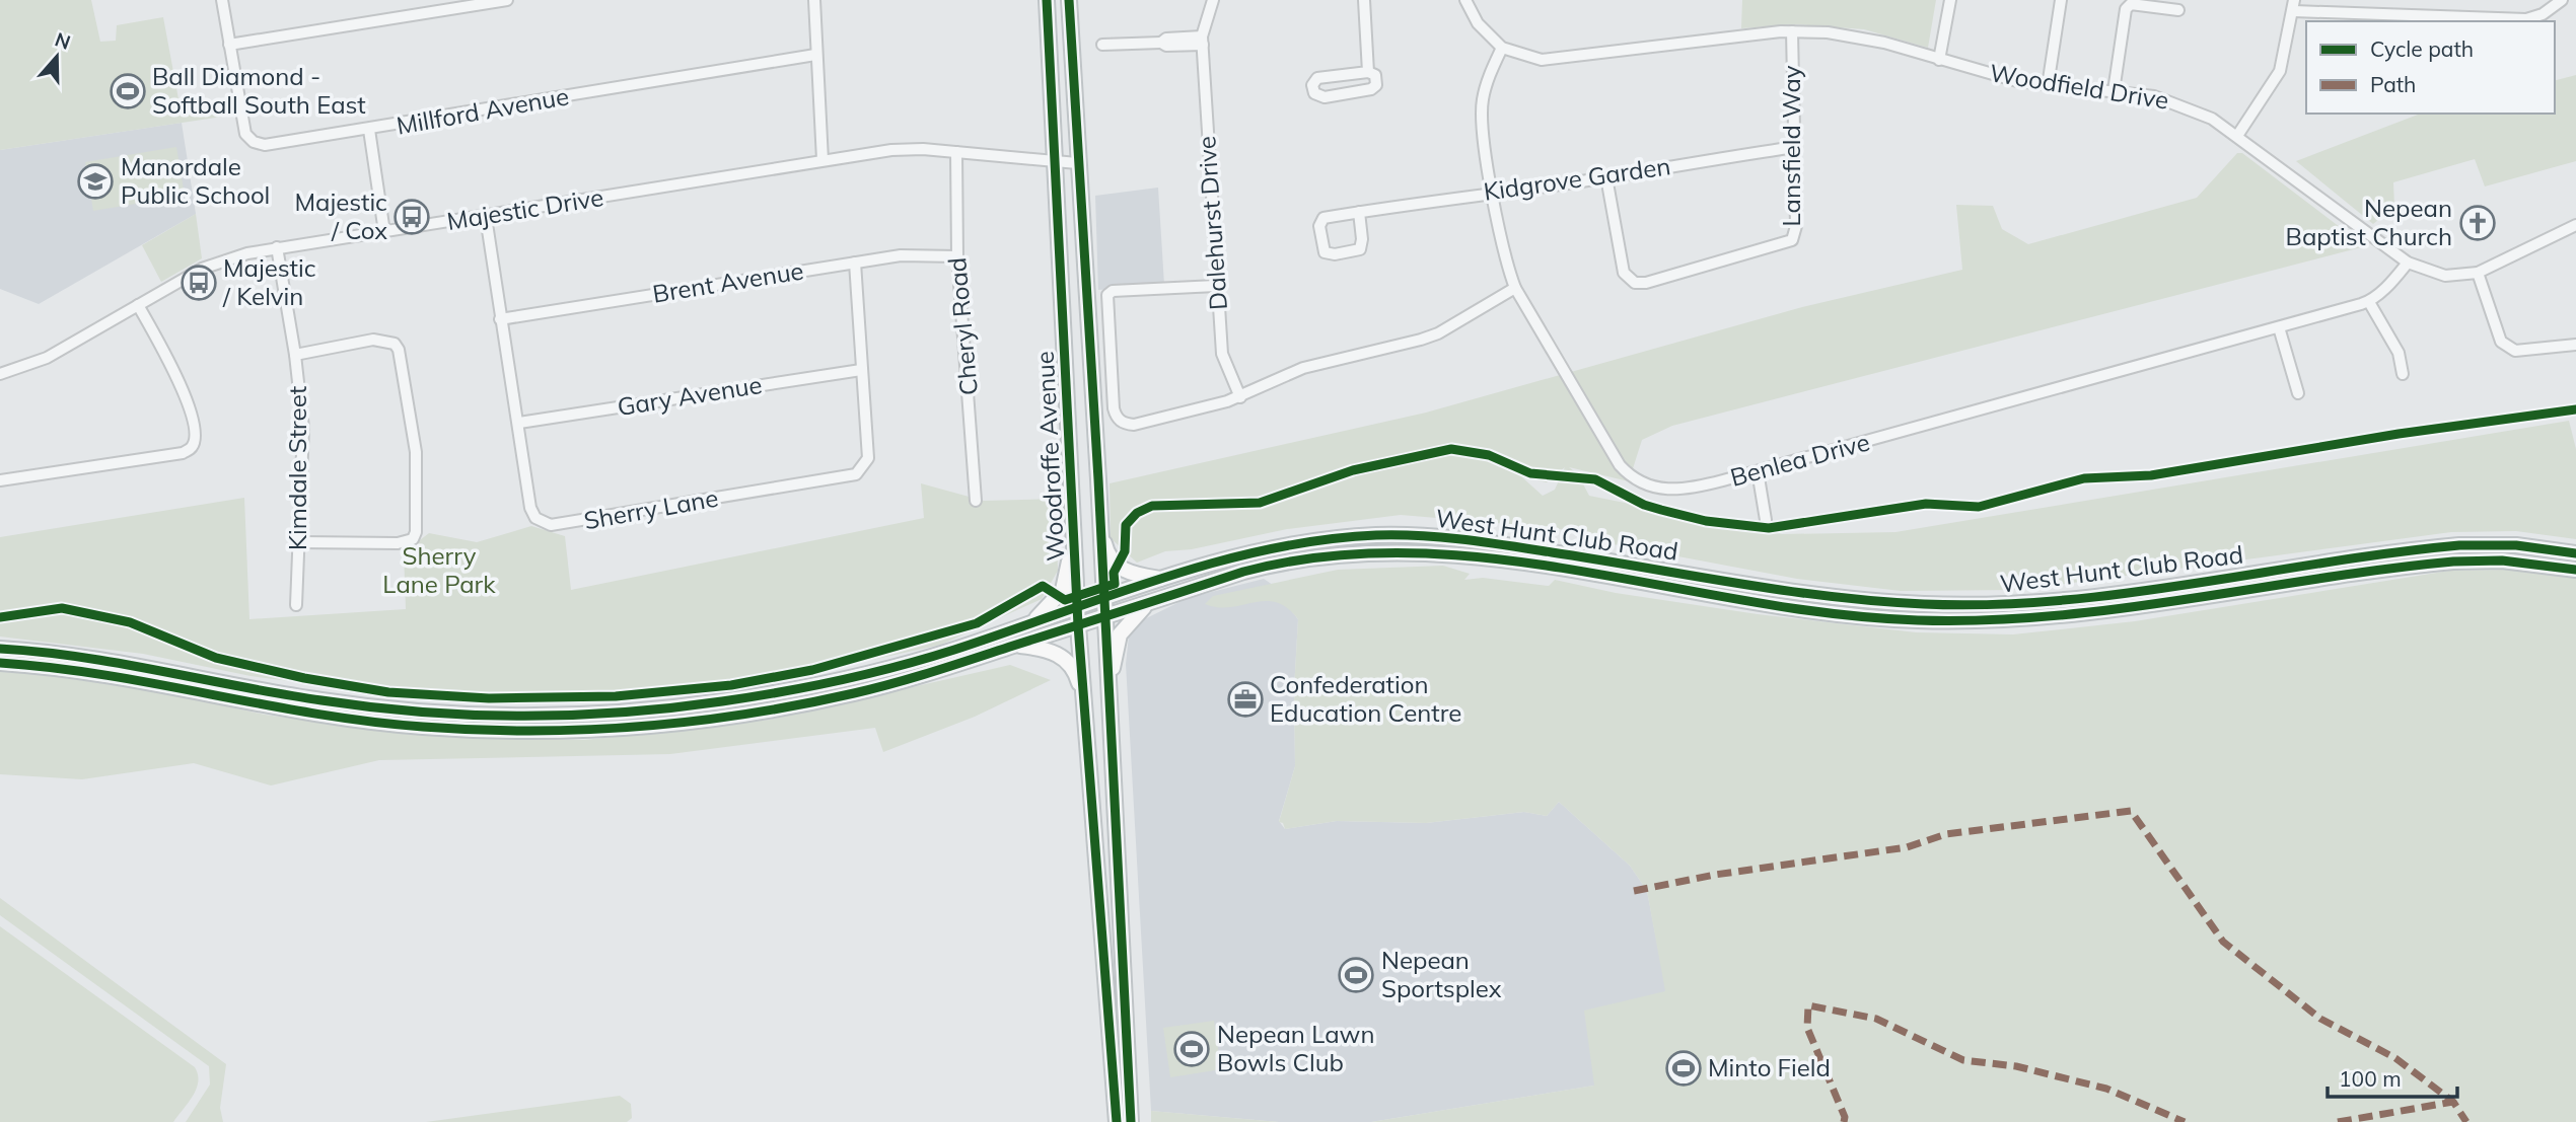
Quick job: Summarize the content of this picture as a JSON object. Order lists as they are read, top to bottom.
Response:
{
  "streets": {
    "main road": ["Woodroffe Avenue", "West Hunt Club Road"],
    "street": [
      "Woodfield Drive",
      "Millford Avenue",
      "Lansfield Way",
      "Kidgrove Garden",
      "Majestic Drive",
      "Dalehurst Drive",
      "Brent Avenue",
      "Cheryl Road",
      "Gary Avenue",
      "Benlea Drive",
      "Kimdale Street",
      "Sherry Lane"
    ]
  },
  "crossings": [
    ["Woodfield Drive", "Lansfield Way"],
    ["Woodfield Drive", "Benlea Drive"],
    ["Lansfield Way", "Kidgrove Garden"],
    ["Kidgrove Garden", "Benlea Drive"],
    ["Majestic Drive", "Cheryl Road"],
    ["Majestic Drive", "Woodroffe Avenue"],
    ["Majestic Drive", "Kimdale Street"],
    ["Majestic Drive", "Sherry Lane"],
    ["Brent Avenue", "Cheryl Road"],
    ["Brent Avenue", "Sherry Lane"],
    ["Gary Avenue", "Sherry Lane"],
    ["Woodroffe Avenue", "West Hunt Club Road"]
  ],
  "parks": ["Sherry Lane Park"],
  "places": {
    "sports": [
      "Ball Diamond - Softball South East",
      "Nepean Sportsplex",
      "Nepean Lawn Bowls Club",
      "Minto Field"
    ],
    "school or university": ["Manordale Public School"],
    "bus stop": ["Majestic / Cox", "Majestic / Kelvin"],
    "church": ["Nepean Baptist Church"],
    "office": ["Confederation Education Centre"]
  },
  "legend": ["Cycle path", "Path"],
  "scale_bar": "100 m",
  "north": "top"
}
